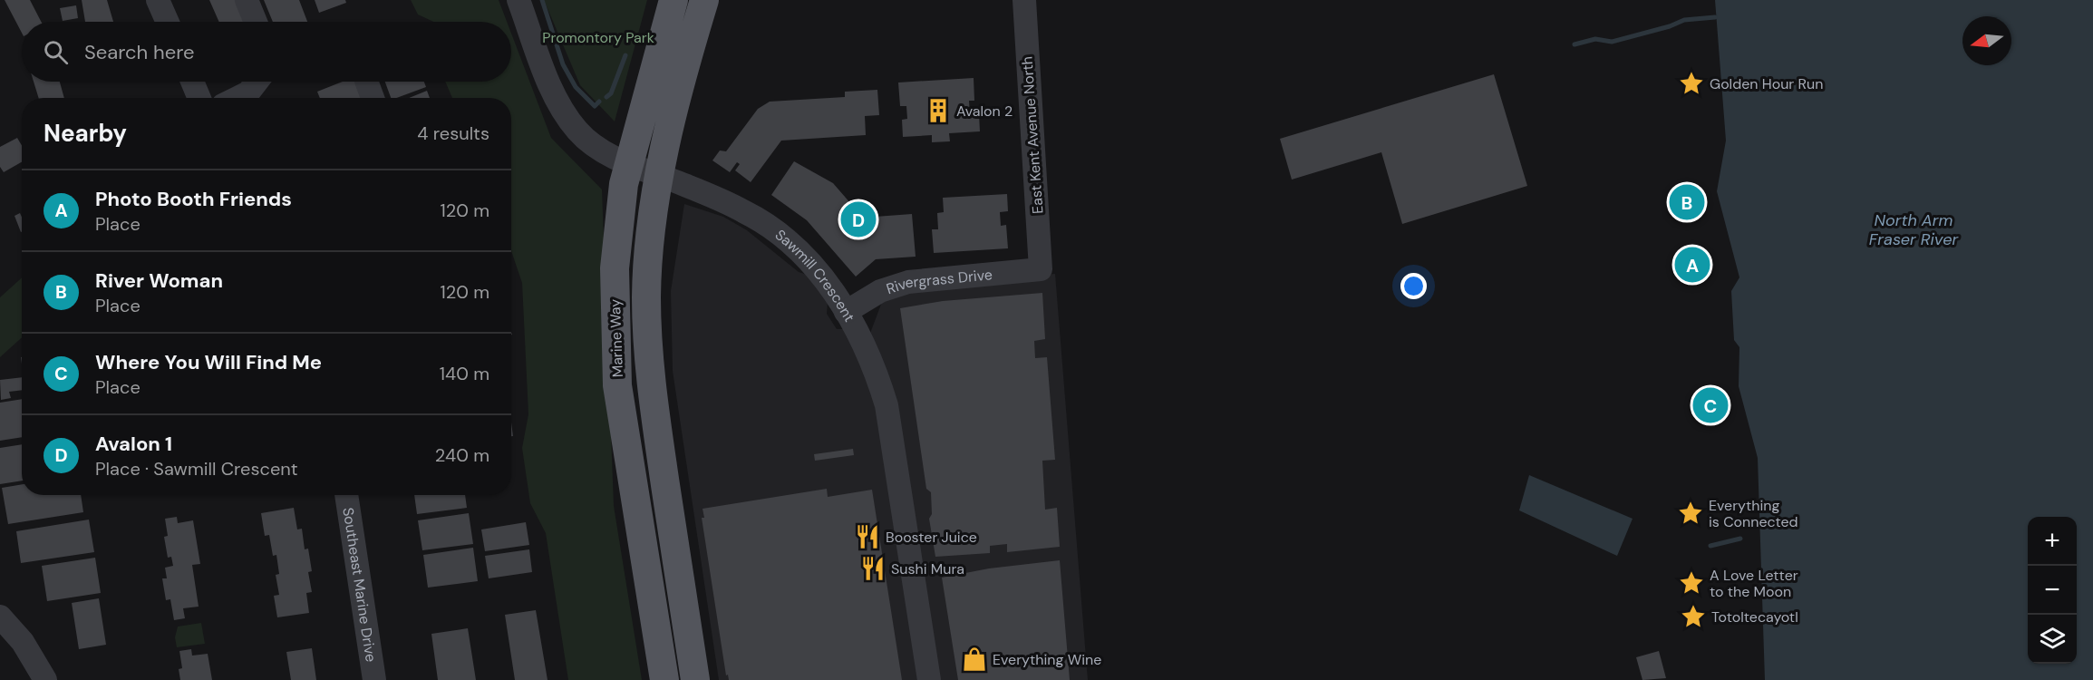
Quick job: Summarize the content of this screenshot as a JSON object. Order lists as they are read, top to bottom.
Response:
{
  "streets": {
    "main road": ["Marine Way"],
    "street": [
      "East Kent Avenue North",
      "Sawmill Crescent",
      "Rivergrass Drive",
      "Southeast Marine Drive"
    ]
  },
  "crossings": [
    ["East Kent Avenue North", "Rivergrass Drive"],
    ["Sawmill Crescent", "Rivergrass Drive"],
    ["Sawmill Crescent", "Marine Way"]
  ],
  "water": ["North Arm Fraser River"],
  "parks": ["Promontory Park"],
  "places": {
    "place": [
      "Golden Hour Run",
      "Everything is Connected",
      "A Love Letter to the Moon",
      "Totoltecayotl"
    ],
    "building": ["Avalon 2"],
    "restaurant": ["Booster Juice", "Sushi Mura"],
    "shop": ["Everything Wine"]
  },
  "north": "left",
  "page": {
    "search": "Search here",
    "heading": ["Nearby", "4 results"],
    "list": [
      {
        "mark": "A",
        "name": "Photo Booth Friends",
        "note": "Place",
        "value": "120 m"
      },
      {
        "mark": "B",
        "name": "River Woman",
        "note": "Place",
        "value": "120 m"
      },
      {
        "mark": "C",
        "name": "Where You Will Find Me",
        "note": "Place",
        "value": "140 m"
      },
      {
        "mark": "D",
        "name": "Avalon 1",
        "note": "Place · Sawmill Crescent",
        "value": "240 m"
      }
    ],
    "pins": [
      "B",
      "D",
      "A",
      "C"
    ],
    "map_buttons": ["+", "−"]
  }
}
